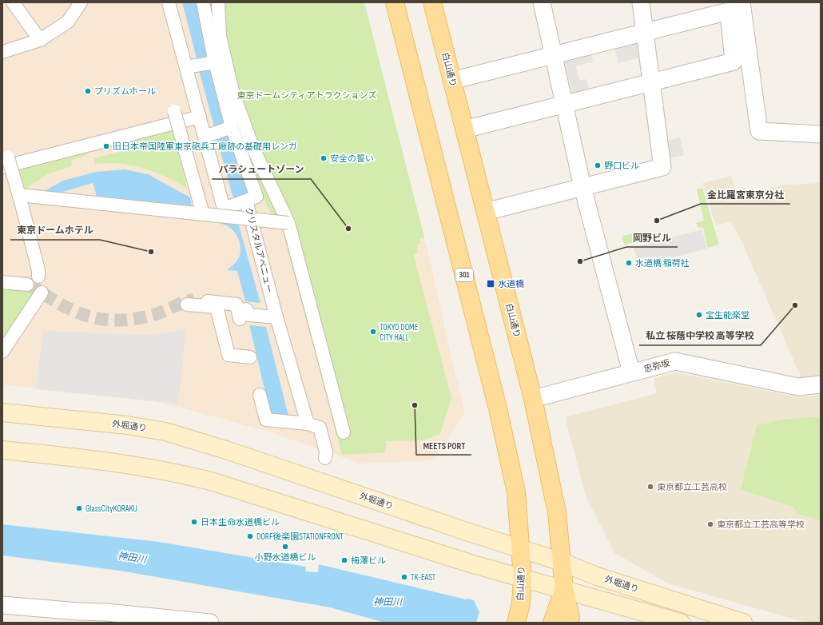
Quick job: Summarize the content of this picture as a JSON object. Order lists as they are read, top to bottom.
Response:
{
  "streets": {
    "main road": ["白山通り", "301", "外堀通り"],
    "street": ["クリスタルアベニュー", "忠弥坂"]
  },
  "crossings": [
    ["白山通り", "忠弥坂"],
    ["白山通り", "外堀通り"]
  ],
  "water": ["神田川"],
  "parks": ["東京ドームシティアトラクションズ"],
  "places": {
    "other": [
      "プリズムホール",
      "旧日本帝国陸軍東京砲兵工廠跡の基礎用レンガ",
      "安全の誓い",
      "野口ビル",
      "金比羅宮東京分社",
      "パラシュートゾーン",
      "東京ドームホテル",
      "岡野ビル",
      "水道橋 稲荷社",
      "私立 桜蔭中学校 高等学校",
      "宝生能楽堂",
      "TOKYO DOME CITY HALL",
      "MEETS PORT",
      "東京都立工芸高校",
      "GlassCityKORAKU",
      "日本生命水道橋ビル",
      "東京都立工芸高等学校",
      "DORF後楽園STATIONFRONT",
      "小野水道橋ビル",
      "梅澤ビル",
      "TK-EAST"
    ],
    "transit": ["水道橋"]
  }
}
